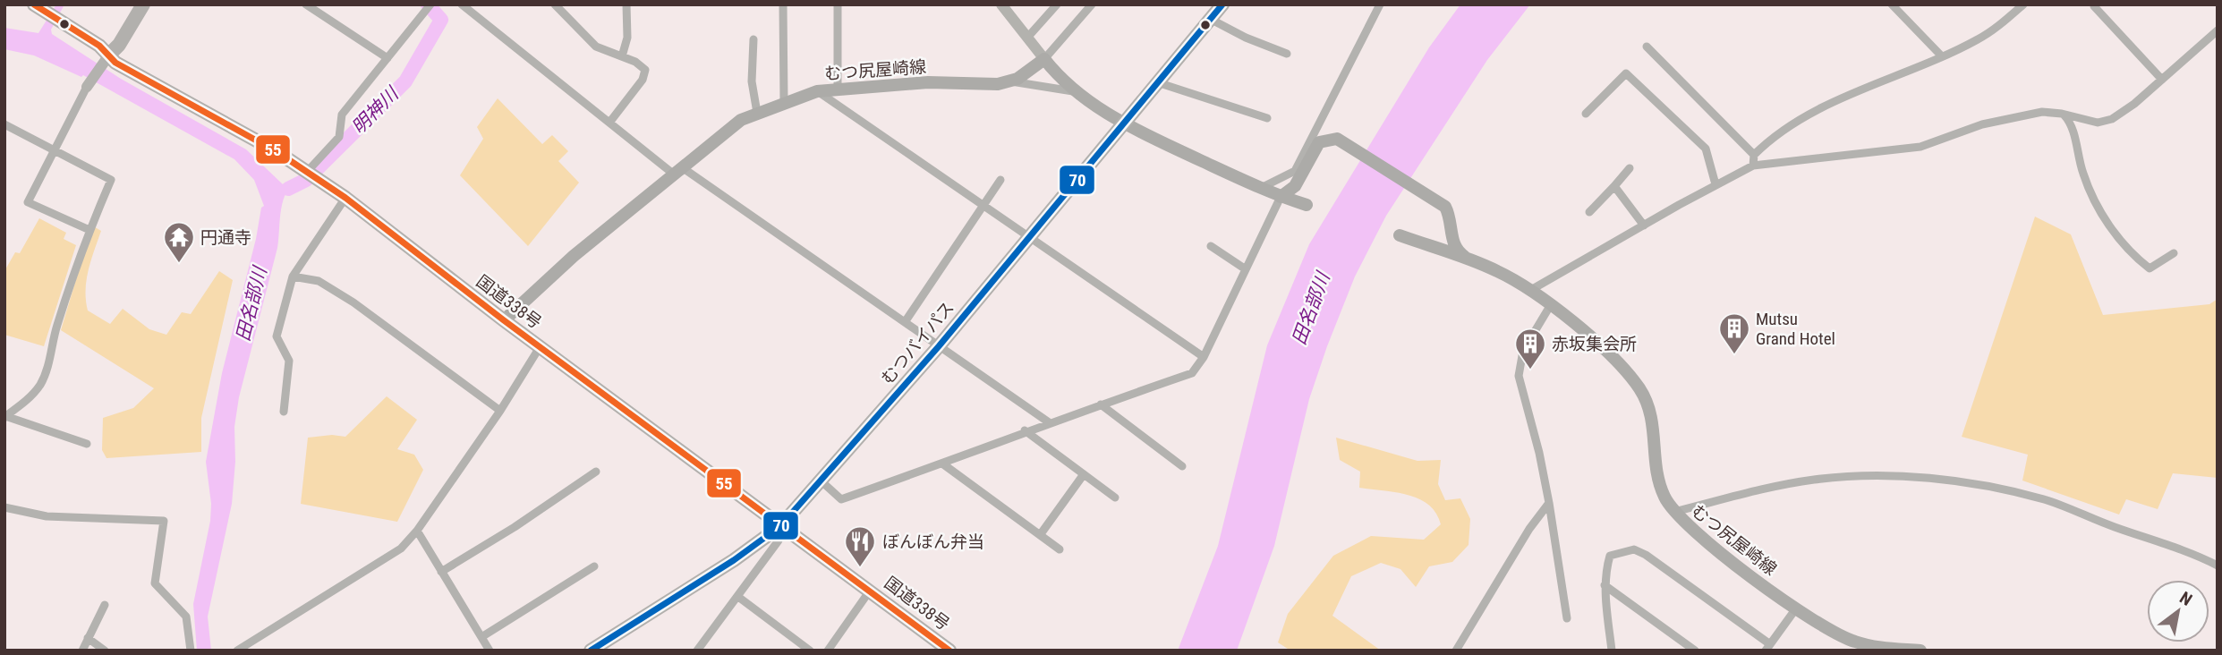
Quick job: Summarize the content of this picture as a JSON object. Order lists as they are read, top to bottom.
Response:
{
  "streets": {
    "highway": ["国道338号", "むつバイパス"],
    "main road": ["むつ尻屋崎線"]
  },
  "crossings": [
    ["むつ尻屋崎線", "国道338号"],
    ["国道338号", "むつバイパス"]
  ],
  "water": ["明神川", "田名部川"],
  "places": {
    "temple": ["円通寺"],
    "building": ["Mutsu Grand Hotel", "赤坂集会所"],
    "restaurant": ["ぼんぼん弁当"]
  },
  "lines": ["transit line 55", "transit line 70"],
  "north": "top right"
}
